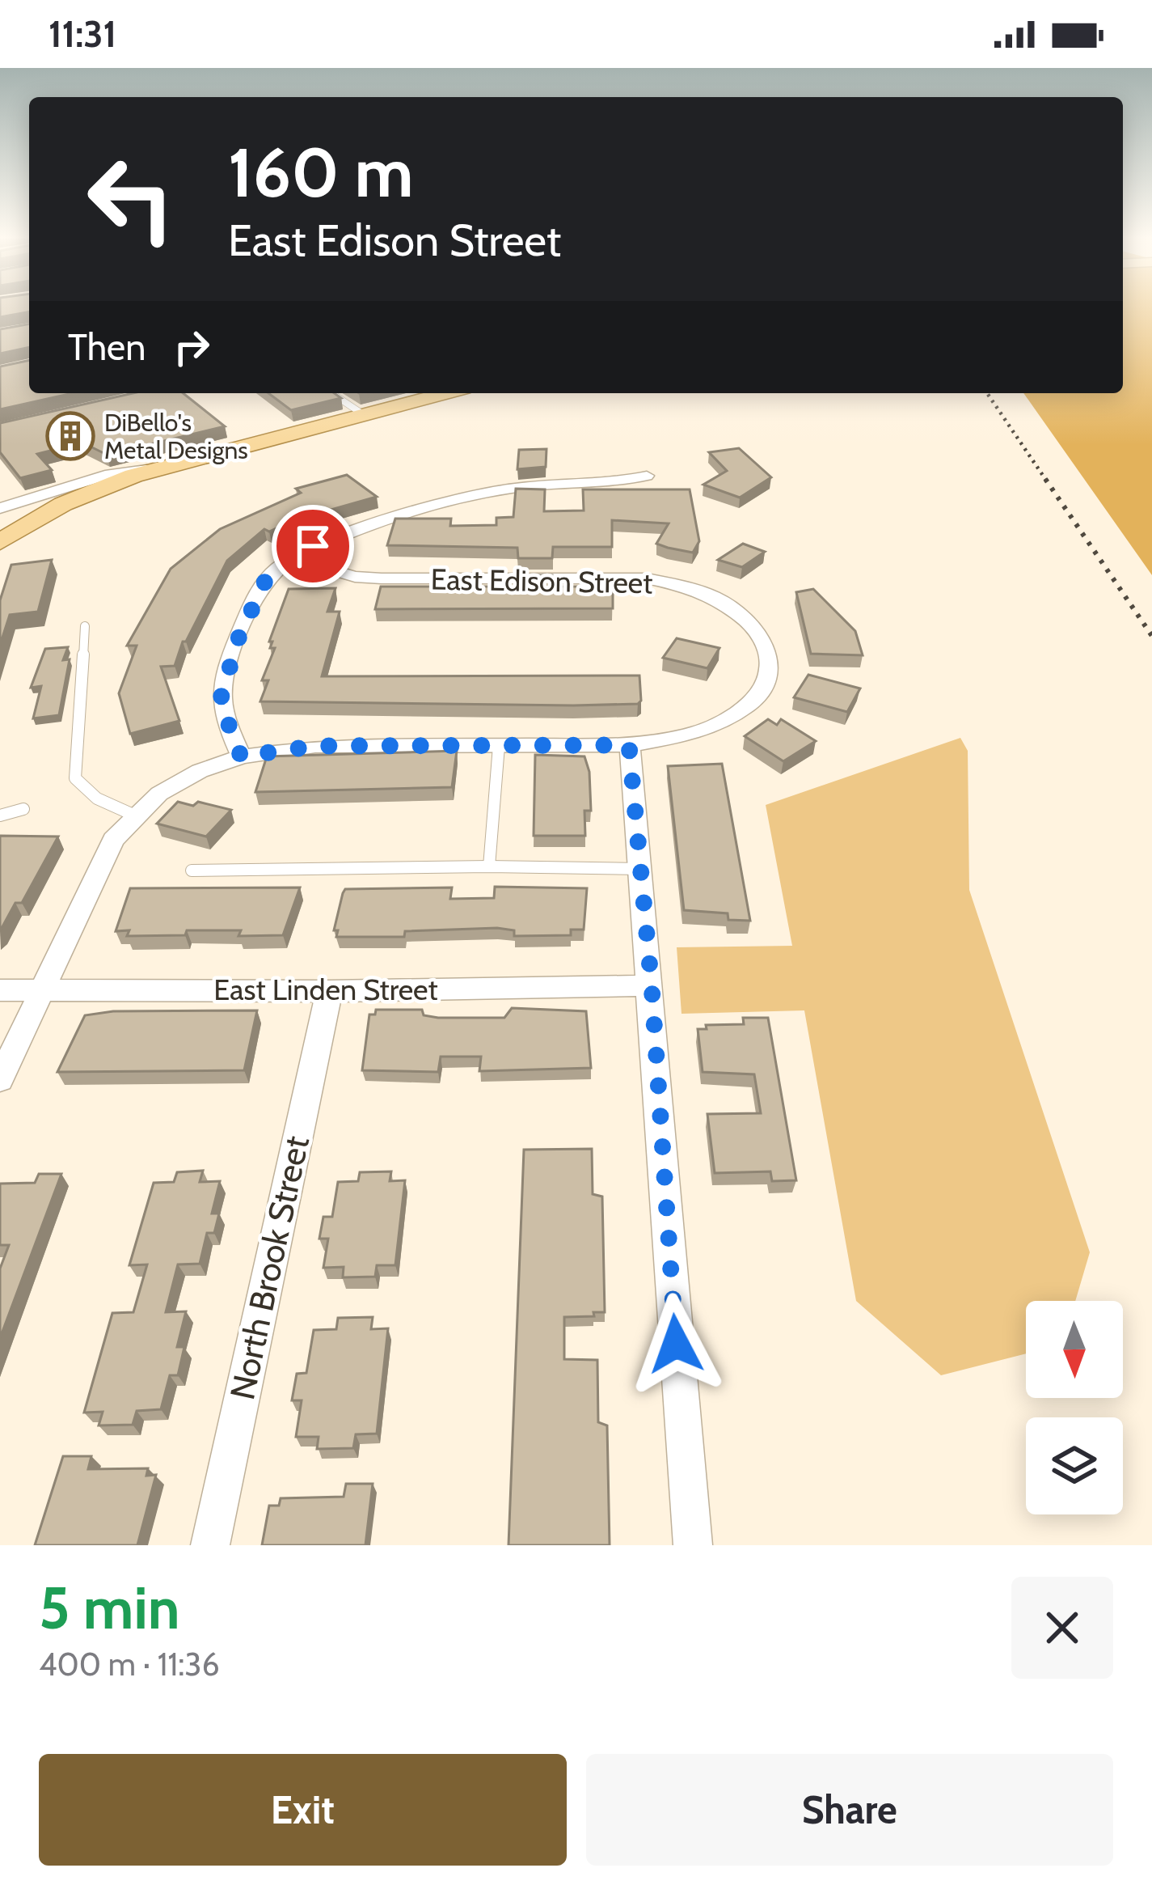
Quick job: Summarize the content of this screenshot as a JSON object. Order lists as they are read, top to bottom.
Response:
{
  "streets": {
    "street": ["East Edison Street", "East Linden Street", "North Brook Street"]
  },
  "crossings": [
    ["East Edison Street", "East Linden Street"],
    ["East Linden Street", "North Brook Street"]
  ],
  "places": {
    "building": ["DiBello's Metal Designs"]
  },
  "north": "bottom",
  "page": {
    "status": "11:31",
    "turn": ["160 m", "East Edison Street"],
    "then": "Then",
    "heading": ["5 min", "400 m · 11:36"],
    "buttons": ["Exit", "Share"]
  }
}
